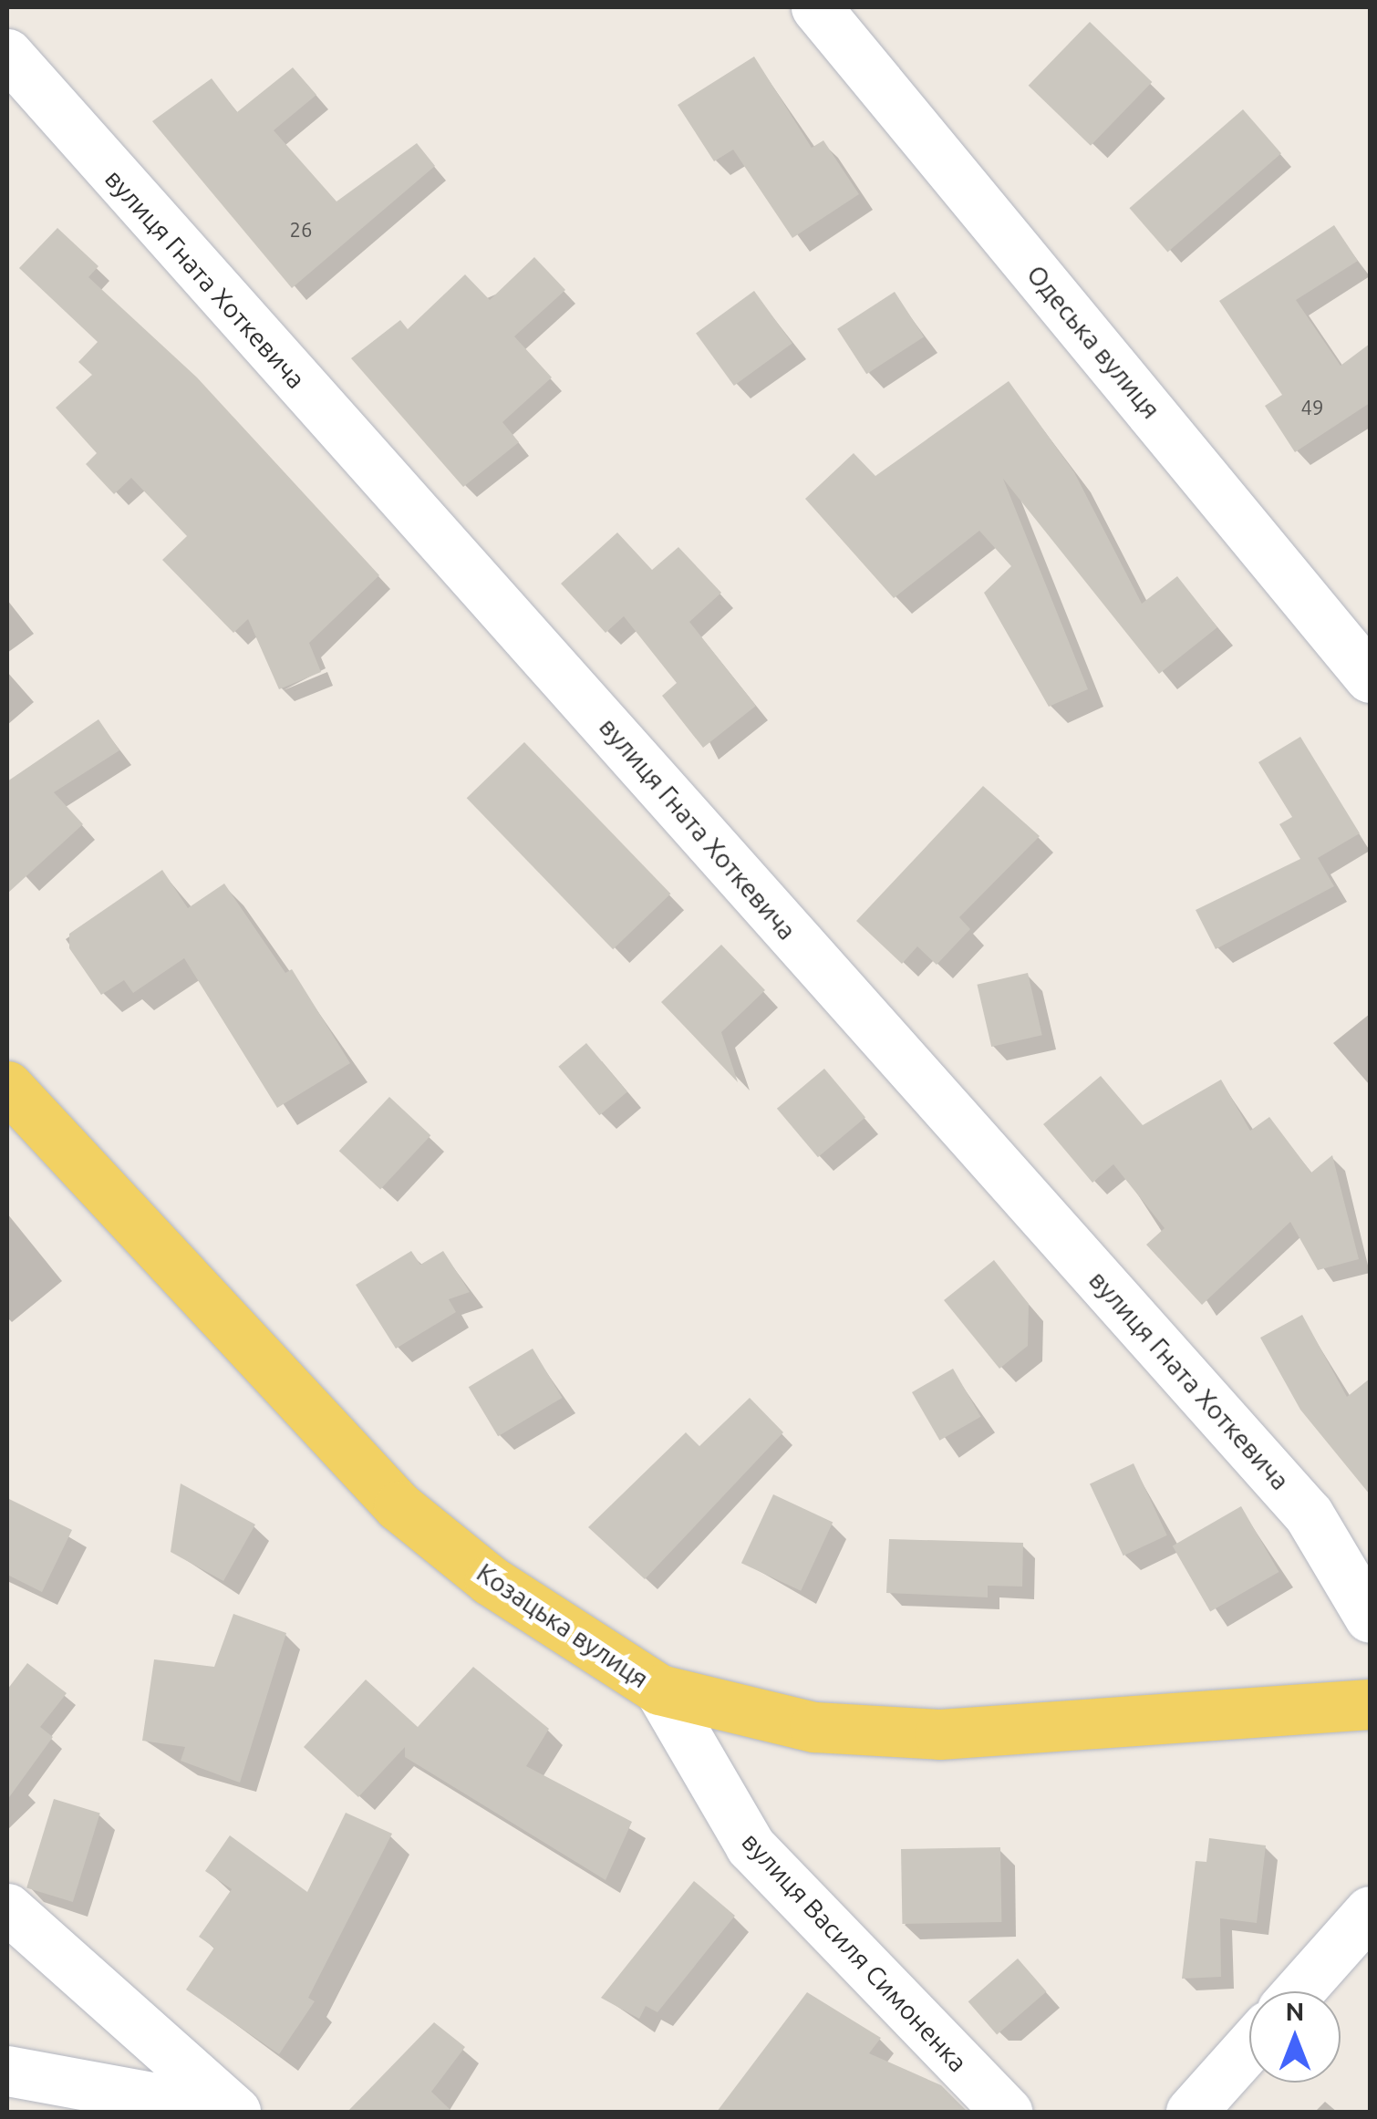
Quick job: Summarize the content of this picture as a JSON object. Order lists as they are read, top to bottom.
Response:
{
  "streets": {
    "main road": ["Козацька вулиця"],
    "street": ["вулиця Гната Хоткевича", "Одеська вулиця", "вулиця Василя Симоненка"]
  },
  "crossings": [
    ["Козацька вулиця", "вулиця Василя Симоненка"]
  ],
  "house_numbers": ["26", "49"],
  "north": "top"
}
